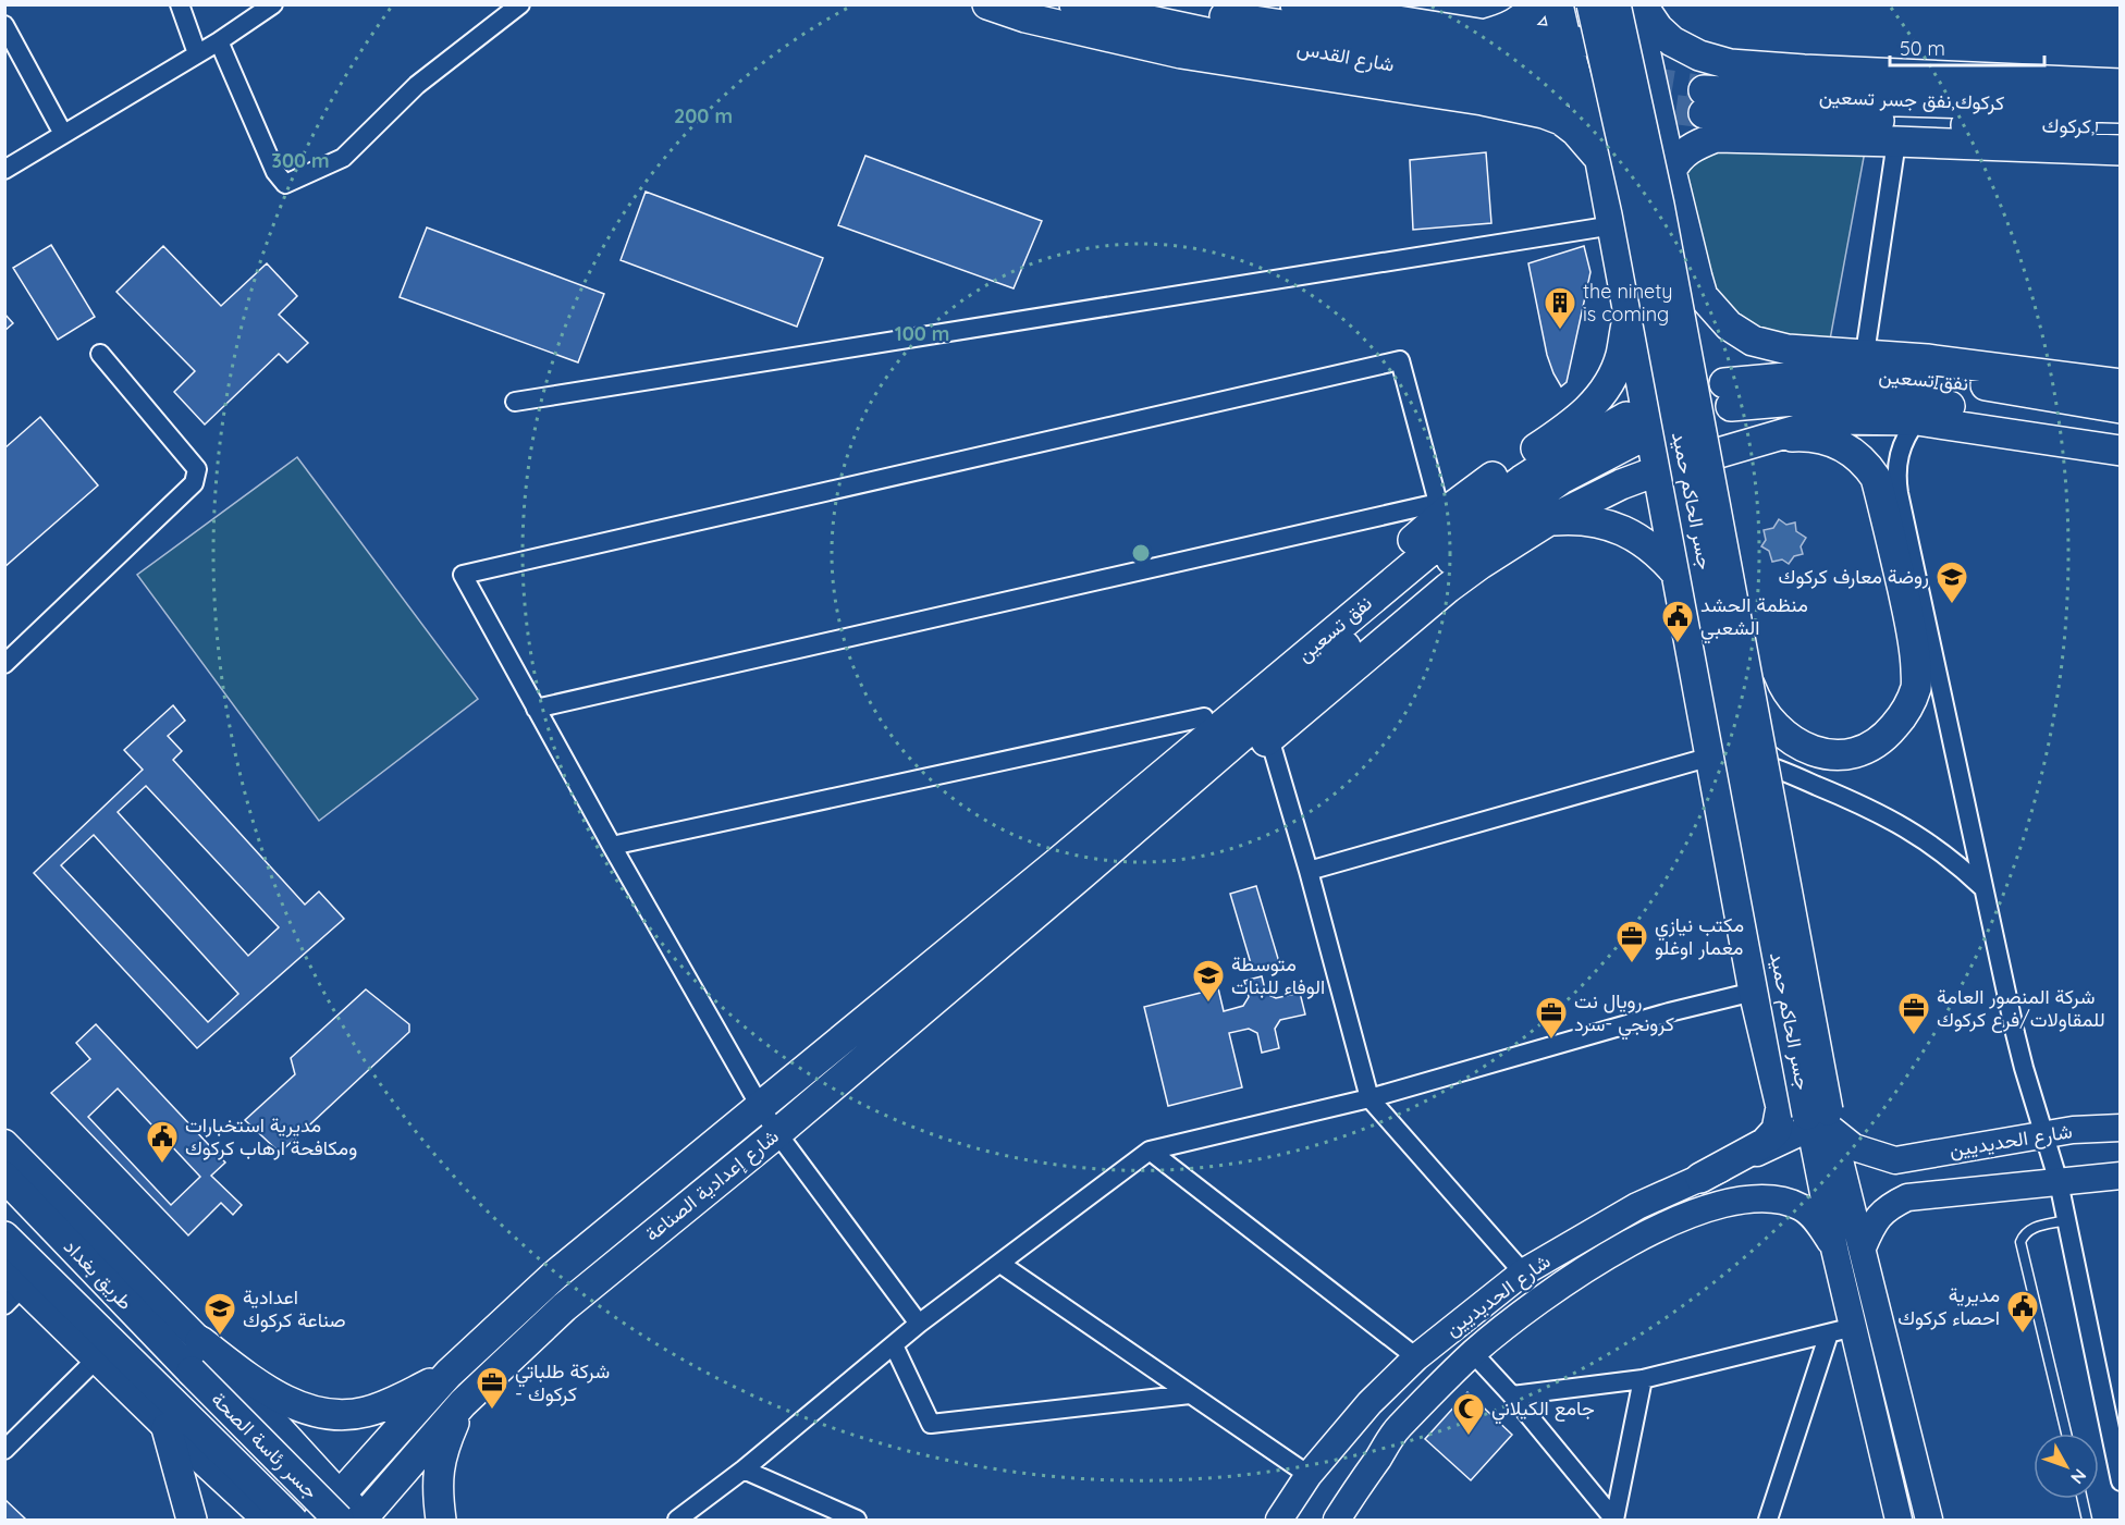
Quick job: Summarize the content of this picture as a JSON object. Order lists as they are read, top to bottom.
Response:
{
  "streets": {
    "main road": [
      "شارع القدس",
      "كركوك,نفق جسر تسعين",
      "كركوك,",
      "نفق تسعين",
      "جسر الحاكم حميد",
      "شارع إعدادية الصناعة",
      "طريق بغداد",
      "جسر رئاسة الصحة"
    ],
    "street": ["شارع الحديديين"]
  },
  "crossings": [
    ["كركوك,نفق جسر تسعين", "كركوك,"],
    ["نفق تسعين", "شارع إعدادية الصناعة"],
    ["جسر الحاكم حميد", "شارع الحديديين"],
    ["شارع إعدادية الصناعة", "جسر رئاسة الصحة"],
    ["طريق بغداد", "جسر رئاسة الصحة"]
  ],
  "places": {
    "building": ["the ninety is coming"],
    "school or university": ["روضة معارف كركوك", "متوسطة الوفاء للبنات", "اعدادية صناعة كركوك"],
    "public building": ["منظمة الحشد الشعبي", "مديرية استخبارات ومكافحة ارهاب كركوك", "مديرية احصاء كركوك"],
    "office": [
      "مكتب نيازي معمار اوغلو",
      "شركة المنصور العامة للمقاولات/فرع كركوك",
      "رويال نت كرونجي -سرد",
      "شركة طلباتي - كركوك"
    ],
    "mosque": ["جامع الكيلاني"]
  },
  "scale_bar": "50 m",
  "north": "bottom right",
  "rings": ["200 m", "300 m", "100 m"]
}
